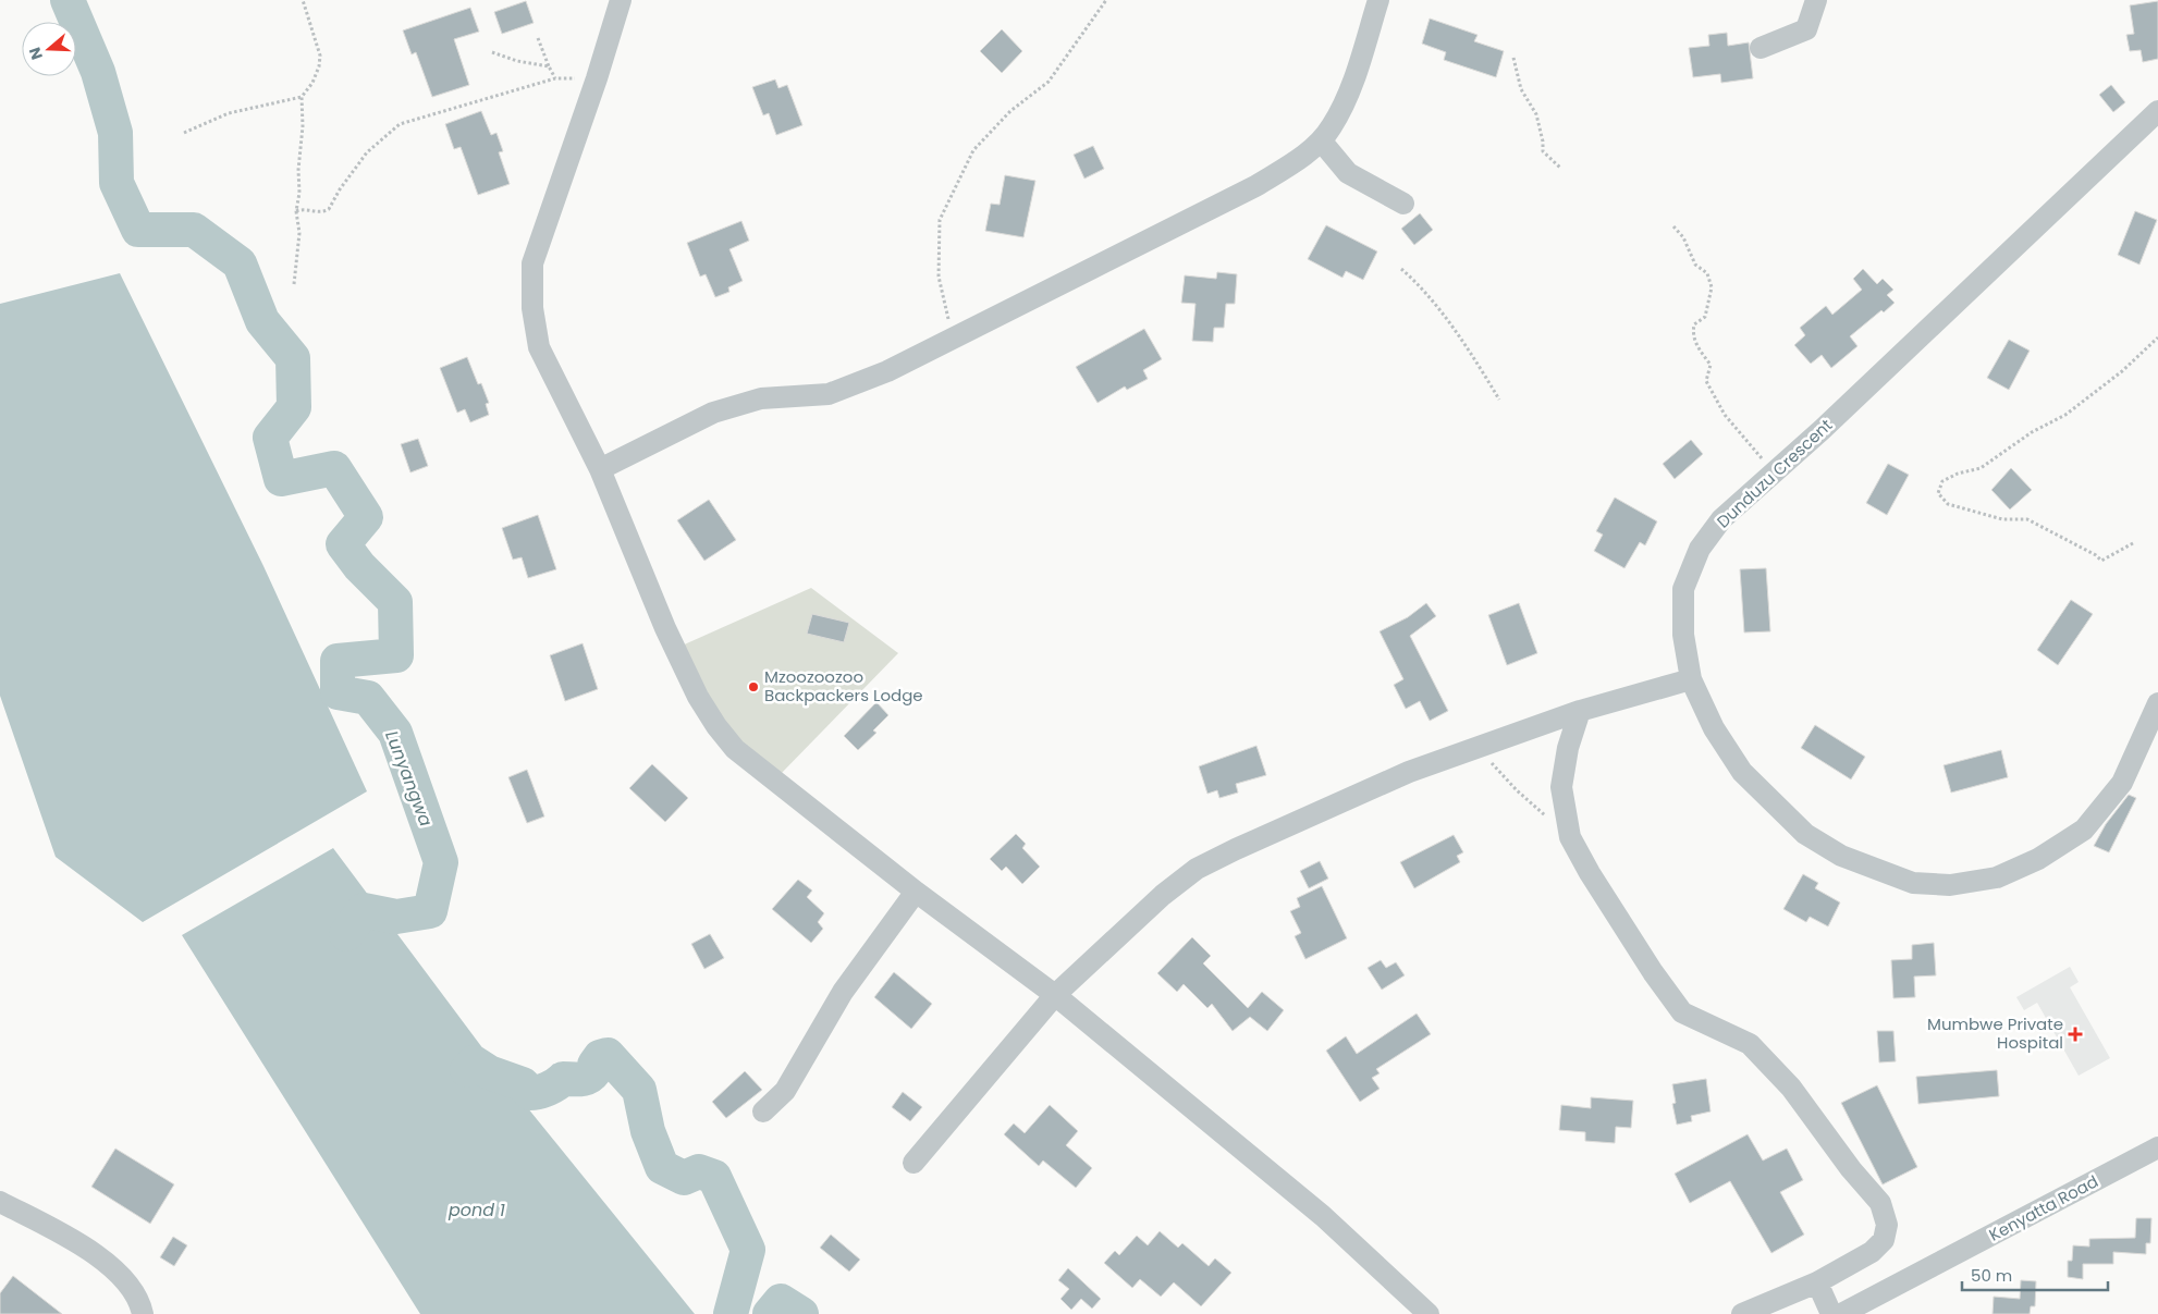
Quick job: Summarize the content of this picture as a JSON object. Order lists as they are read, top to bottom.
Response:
{
  "streets": {
    "street": ["Dunduzu Crescent", "Kenyatta Road"]
  },
  "water": ["Lunyangwa", "pond 1"],
  "places": {
    "other": ["Mzoozoozoo Backpackers Lodge"],
    "health": ["Mumbwe Private Hospital"]
  },
  "scale_bar": "50 m",
  "north": "left"
}
